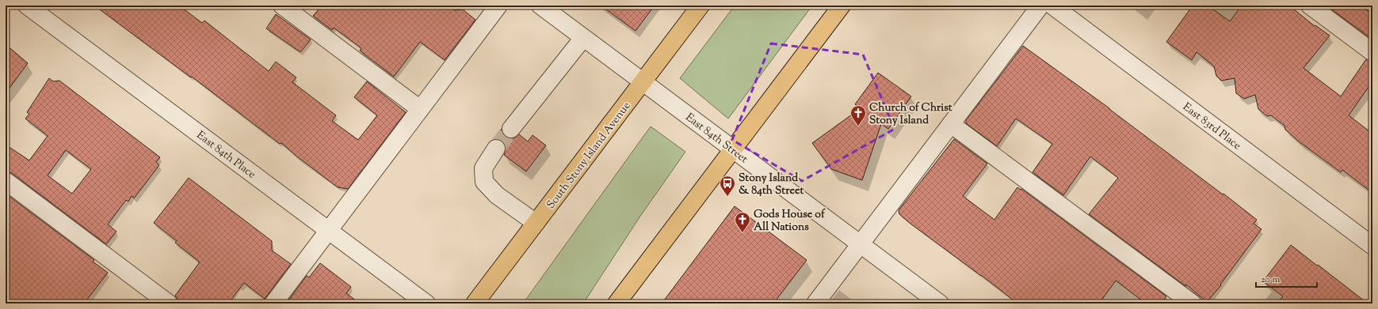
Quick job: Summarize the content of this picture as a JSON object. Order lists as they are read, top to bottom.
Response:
{
  "streets": {
    "highway": ["South Stony Island Avenue"],
    "street": ["East 83rd Place", "East 84th Street", "East 84th Place"]
  },
  "crossings": [
    ["East 84th Street", "South Stony Island Avenue"]
  ],
  "places": {
    "church": ["Church of Christ Stony Island", "Gods House of All Nations"],
    "bus stop": ["Stony Island & 84th Street"]
  },
  "scale_bar": "20 m"
}
